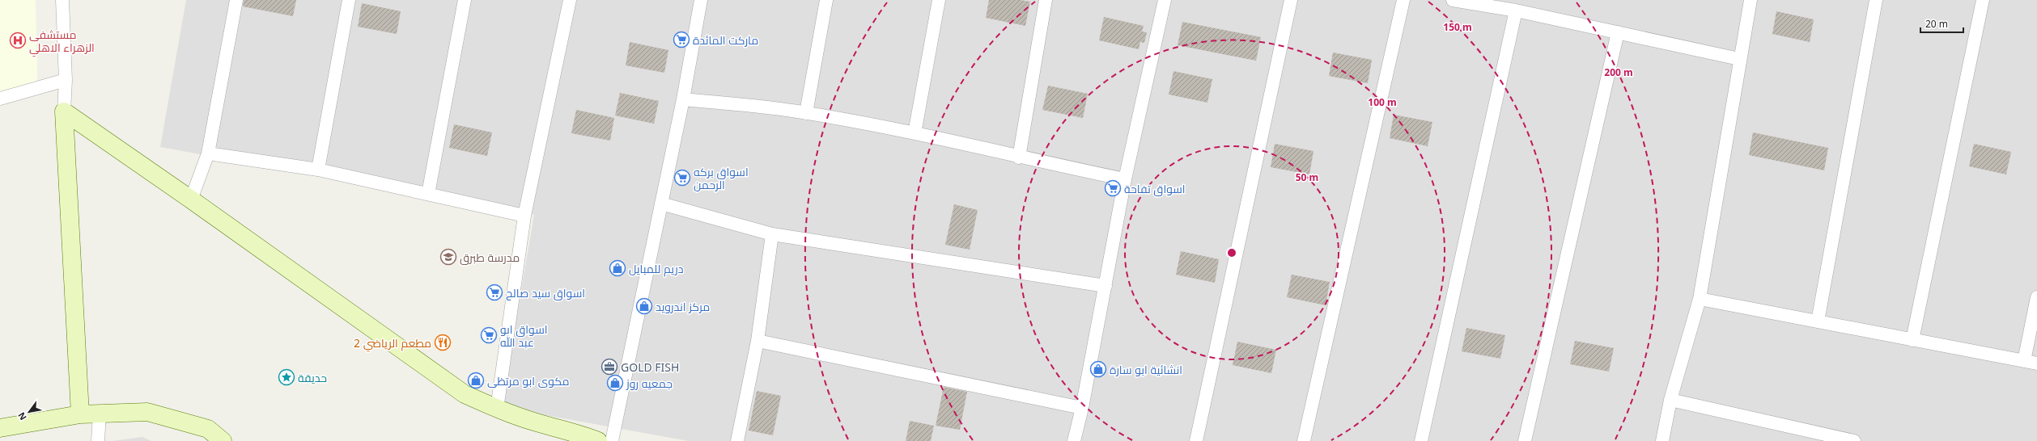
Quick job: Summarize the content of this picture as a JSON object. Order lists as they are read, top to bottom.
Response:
{
  "places": {
    "supermarket": [
      "ماركت المائدة",
      "اسواق بركه الرحمن",
      "اسواق تفاحة",
      "اسواق سيد صالح",
      "اسواق ابو عبد الله"
    ],
    "hospital": ["مستشفى الزهراء الاهلي"],
    "school or university": ["مدرسة طبرق"],
    "shop": [
      "دريم للمبايل",
      "مركز اندرويد",
      "انشائية ابو سارة",
      "مكوى ابو مرتظى",
      "جمعيه روز"
    ],
    "restaurant": ["مطعم الرياضي 2"],
    "office": ["GOLD FISH"],
    "place": ["حديقة"]
  },
  "scale_bar": "20 m",
  "north": "bottom left",
  "rings": [
    "150 m",
    "200 m",
    "100 m",
    "50 m"
  ]
}
